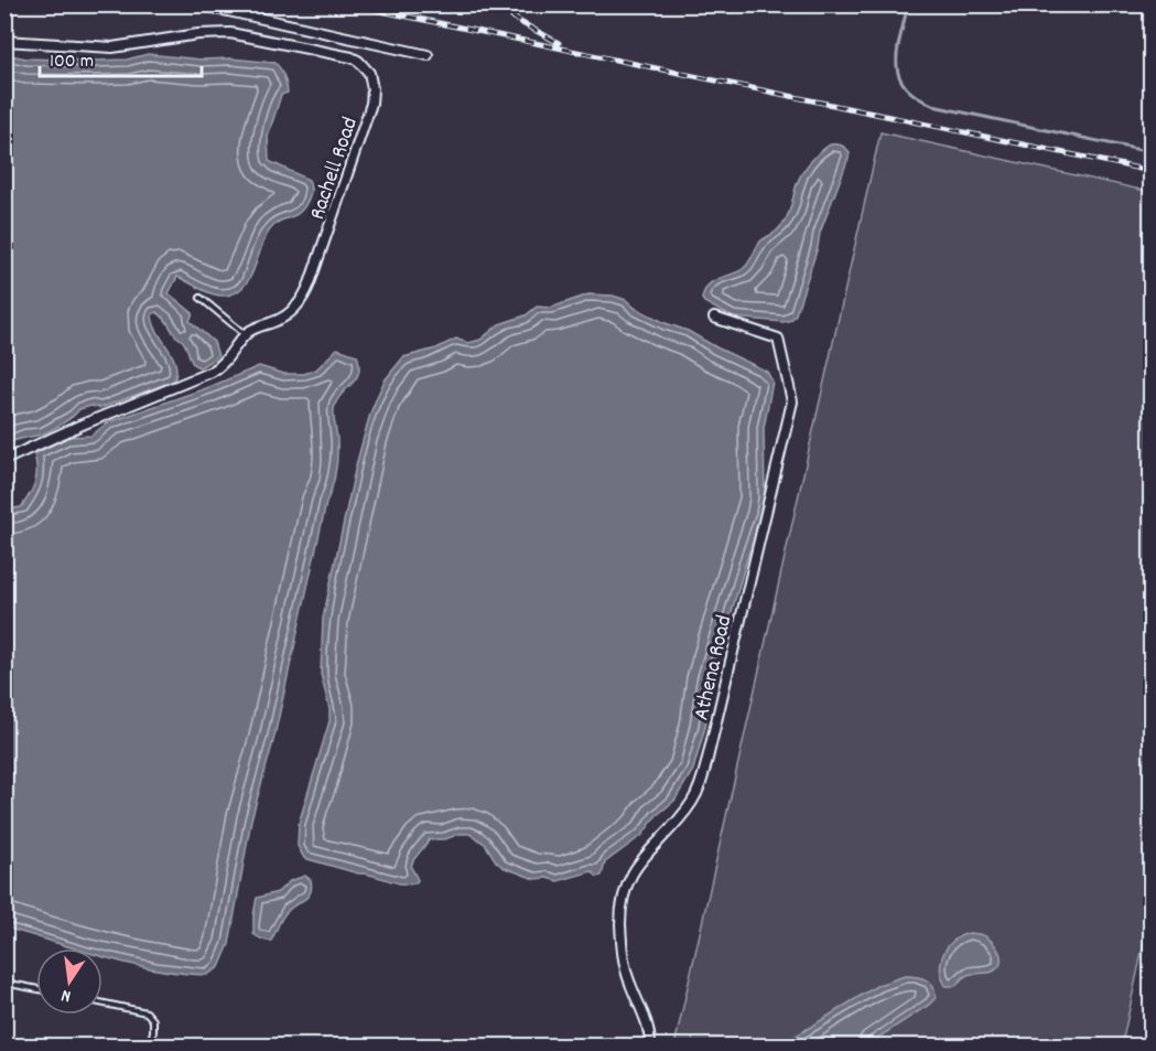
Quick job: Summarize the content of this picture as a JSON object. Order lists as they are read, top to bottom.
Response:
{
  "streets": {
    "street": ["Rachell Road", "Athena Road"]
  },
  "scale_bar": "100 m",
  "north": "bottom"
}
